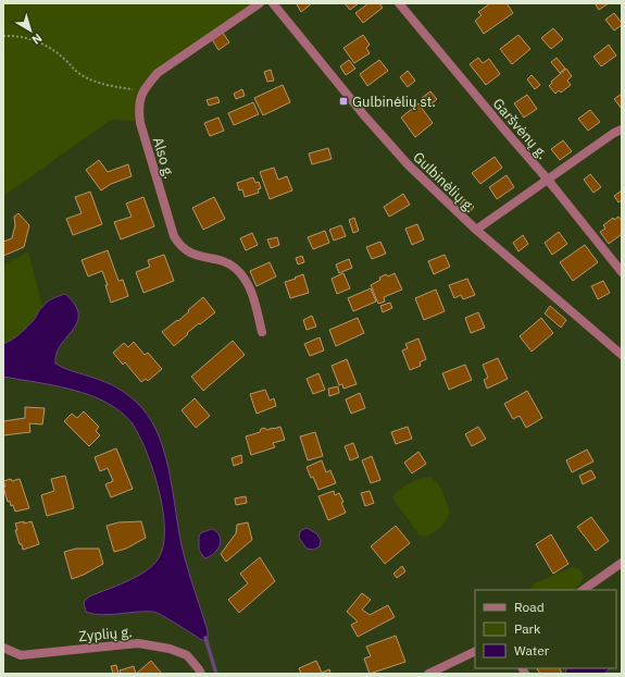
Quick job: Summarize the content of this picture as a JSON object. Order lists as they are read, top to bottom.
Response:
{
  "streets": {
    "street": [
      "Garšvėnų g.",
      "Also g.",
      "Gulbinėlių g.",
      "Zyplių g."
    ]
  },
  "places": {
    "transit": ["Gulbinėlių st."]
  },
  "legend": ["Road", "Park", "Water"],
  "north": "bottom right"
}
